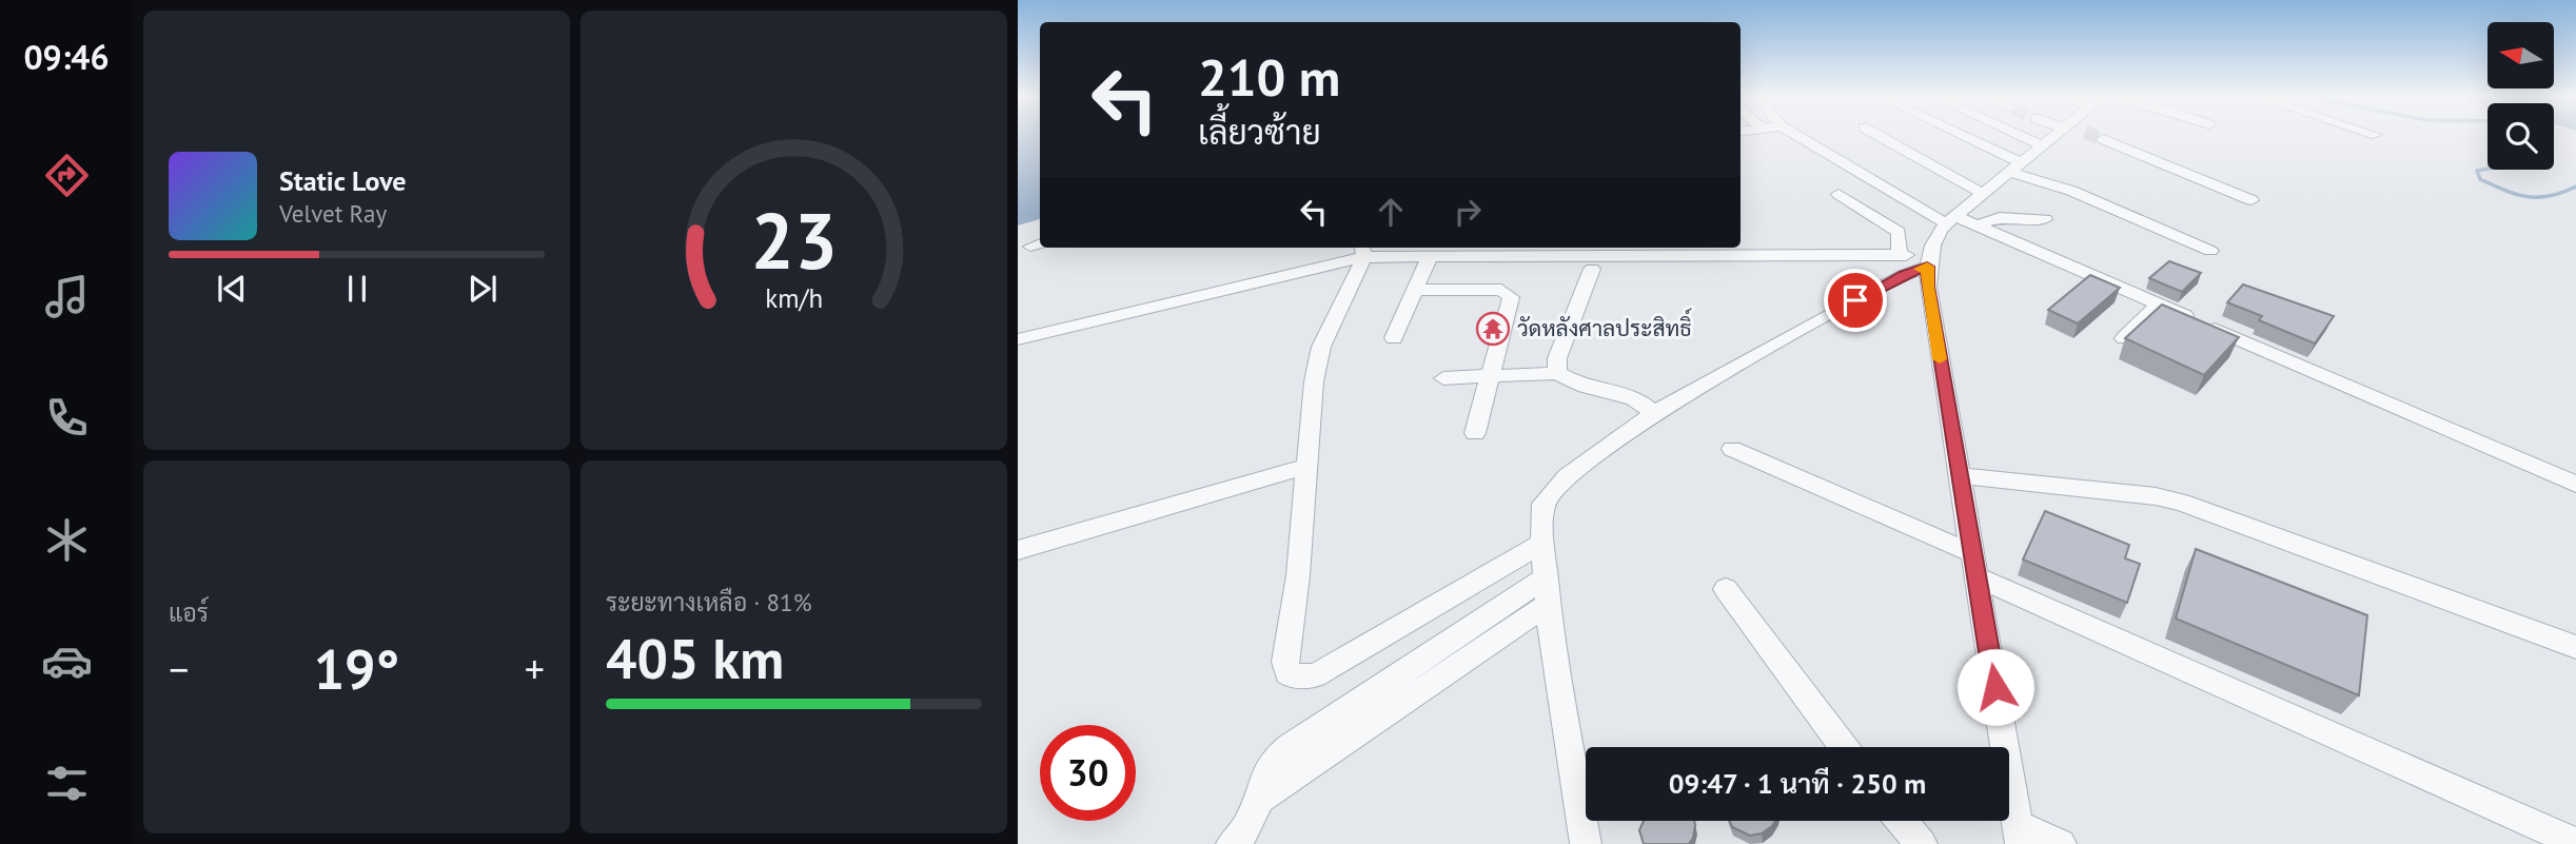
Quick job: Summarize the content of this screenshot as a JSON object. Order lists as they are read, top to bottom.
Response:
{
  "places": {
    "temple": ["วัดหลังศาลประสิทธิ์"]
  },
  "north": "left",
  "page": {
    "tabs": "09:46",
    "turn": ["210 m", "เลี้ยวซ้าย"],
    "song": ["Static Love", "Velvet Ray"],
    "tile": [
      "แอร์",
      ["ระยะทางเหลือ · 81%", "405 km"]
    ],
    "heat": ["−", "19°", "+"],
    "limit": "30",
    "trip": "09:47 · 1 นาที · 250 m",
    "gauge": ["23", "km/h"]
  }
}
